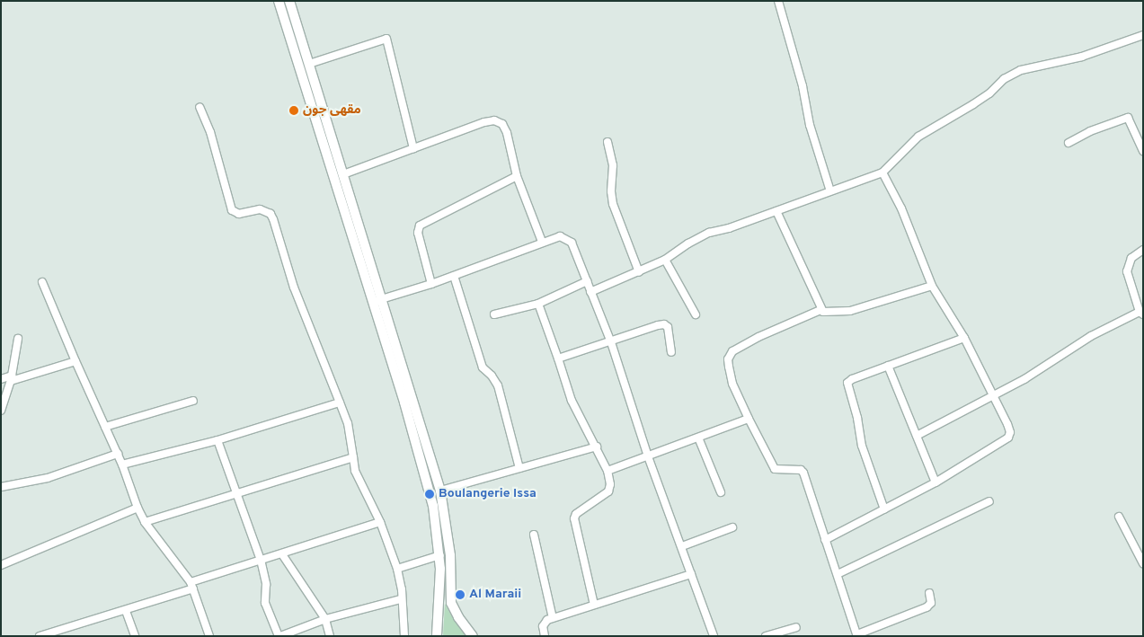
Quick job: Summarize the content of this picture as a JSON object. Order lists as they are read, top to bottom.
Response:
{
  "places": ["مقهى جون", "Boulangerie Issa", "Al Maraii"]
}
